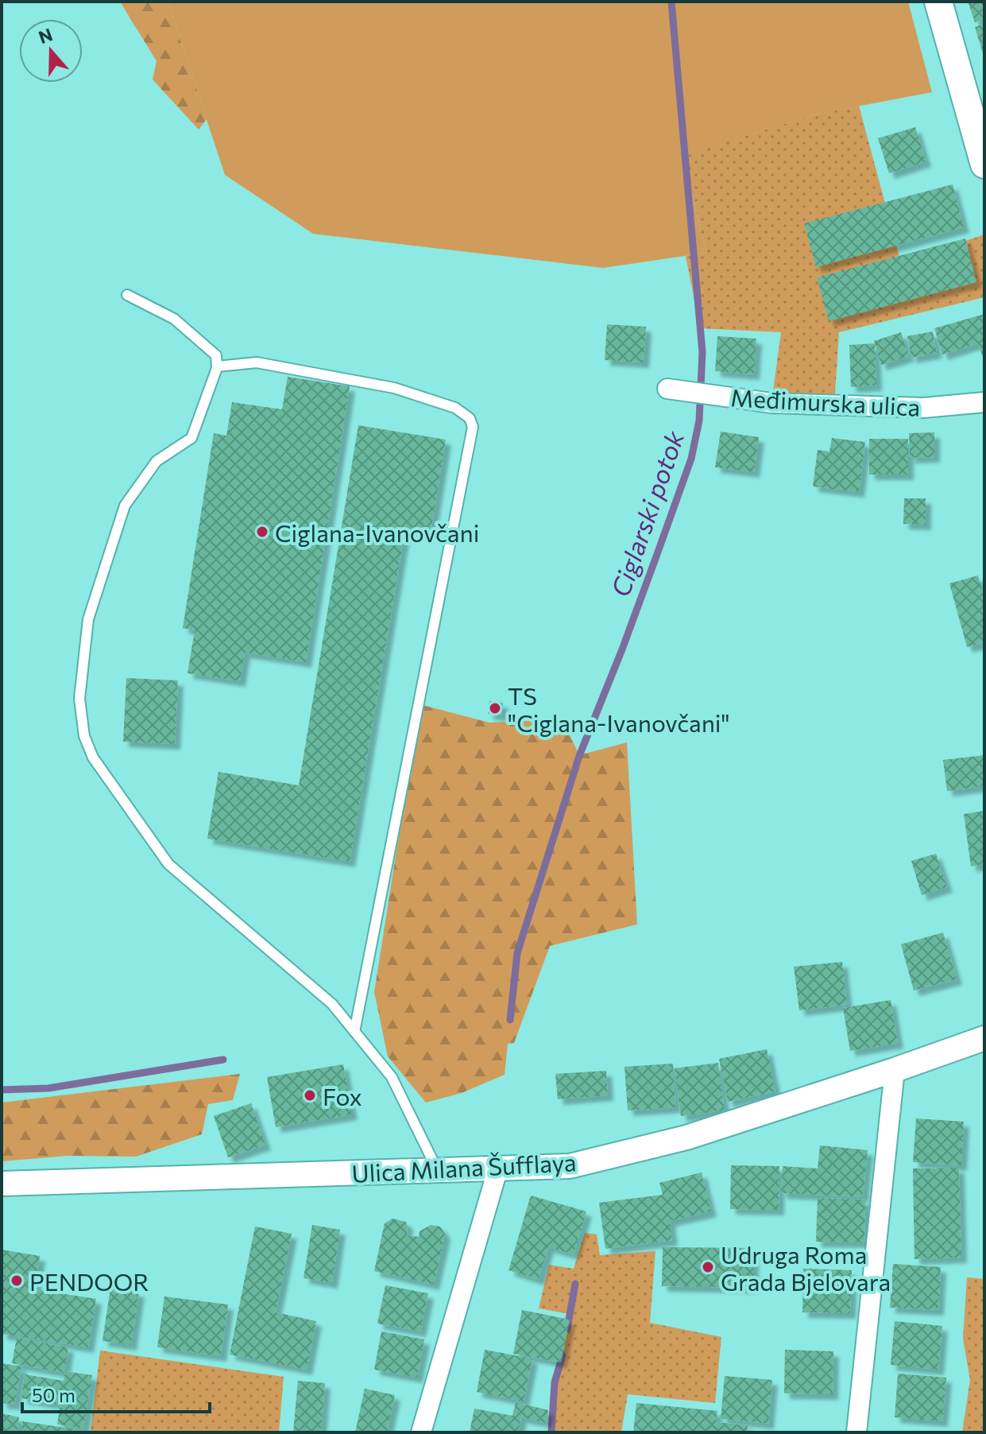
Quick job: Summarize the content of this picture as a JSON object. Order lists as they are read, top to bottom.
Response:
{
  "streets": {
    "street": ["Međimurska ulica", "Ulica Milana Šufflaya"]
  },
  "water": ["Ciglarski potok"],
  "places": [
    "Ciglana-Ivanovčani",
    "TS \"Ciglana-Ivanovčani\"",
    "Fox",
    "Udruga Roma Grada Bjelovara",
    "PENDOOR"
  ],
  "scale_bar": "50 m",
  "north": "top"
}
